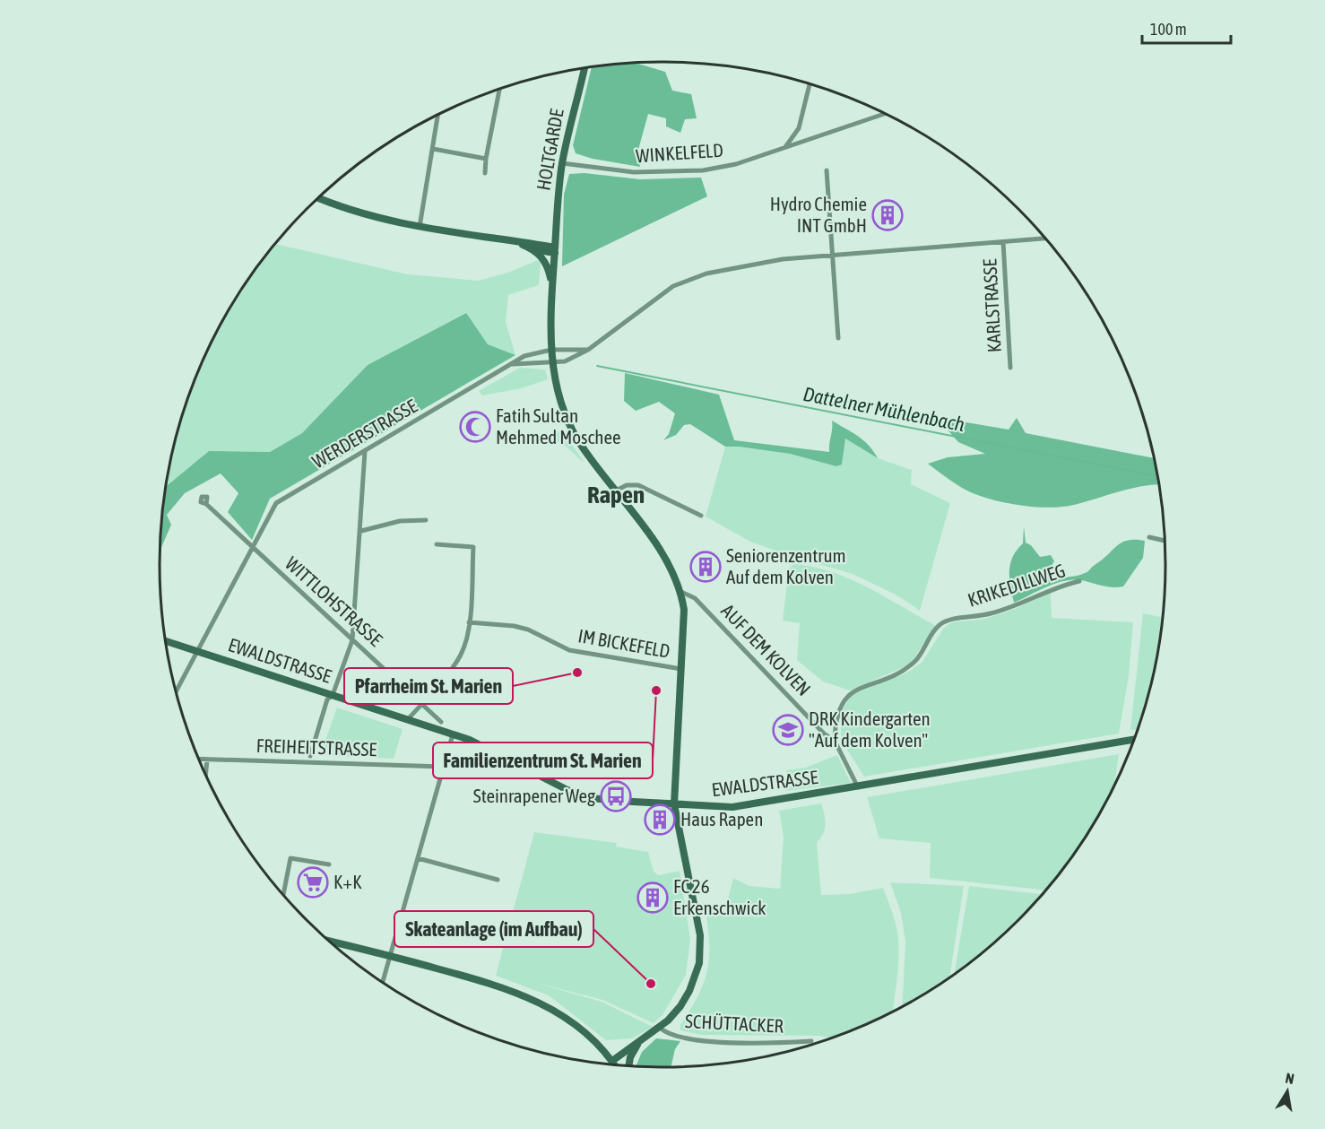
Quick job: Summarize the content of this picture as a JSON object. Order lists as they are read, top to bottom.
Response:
{
  "streets": {
    "street": [
      "HOLTGARDE",
      "WINKELFELD",
      "KARLSTRASSE",
      "WERDERSTRASSE",
      "KRIKEDILLWEG",
      "WITTLOHSTRASSE",
      "IM BICKEFELD",
      "AUF DEM KOLVEN",
      "EWALDSTRASSE",
      "FREIHEITSTRASSE",
      "SCHÜTTACKER"
    ]
  },
  "crossings": [
    ["HOLTGARDE", "WINKELFELD"],
    ["KARLSTRASSE", "WERDERSTRASSE"],
    ["WERDERSTRASSE", "WITTLOHSTRASSE"],
    ["WERDERSTRASSE", "EWALDSTRASSE"],
    ["KRIKEDILLWEG", "AUF DEM KOLVEN"],
    ["AUF DEM KOLVEN", "EWALDSTRASSE"]
  ],
  "districts": ["Rapen"],
  "water": ["Dattelner Mühlenbach"],
  "places": {
    "building": [
      "Hydro Chemie INT GmbH",
      "Seniorenzentrum Auf dem Kolven",
      "Haus Rapen",
      "FC 26 Erkenschwick"
    ],
    "mosque": ["Fatih Sultan Mehmed Moschee"],
    "other": ["Pfarrheim St. Marien", "Familienzentrum St. Marien", "Skateanlage (im Aufbau)"],
    "school or university": ["DRK Kindergarten \"Auf dem Kolven\""],
    "bus stop": ["Steinrapener Weg"],
    "supermarket": ["K+K"]
  },
  "scale_bar": "100 m",
  "north": "top"
}
